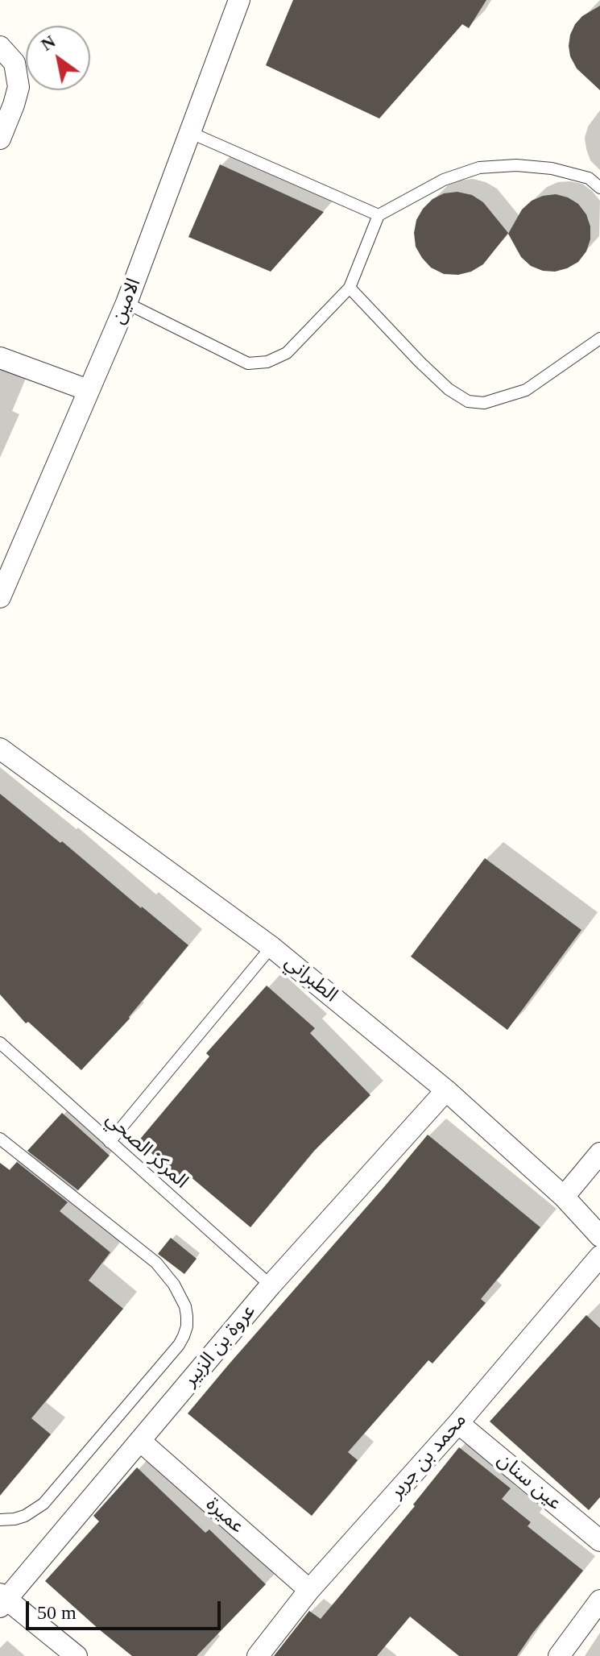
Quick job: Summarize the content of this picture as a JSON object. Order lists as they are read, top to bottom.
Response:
{
  "streets": {
    "street": [
      "الامين",
      "الطبراني",
      "عروة بن الزبير",
      "محمد بن جرير",
      "عين سنان",
      "عميرة"
    ],
    "lane": ["المركز الصحي"]
  },
  "crossings": [
    ["الطبراني", "عروة بن الزبير"],
    ["المركز الصحي", "عروة بن الزبير"],
    ["عروة بن الزبير", "عميرة"],
    ["محمد بن جرير", "عين سنان"],
    ["محمد بن جرير", "عميرة"]
  ],
  "scale_bar": "50 m",
  "north": "top left"
}
